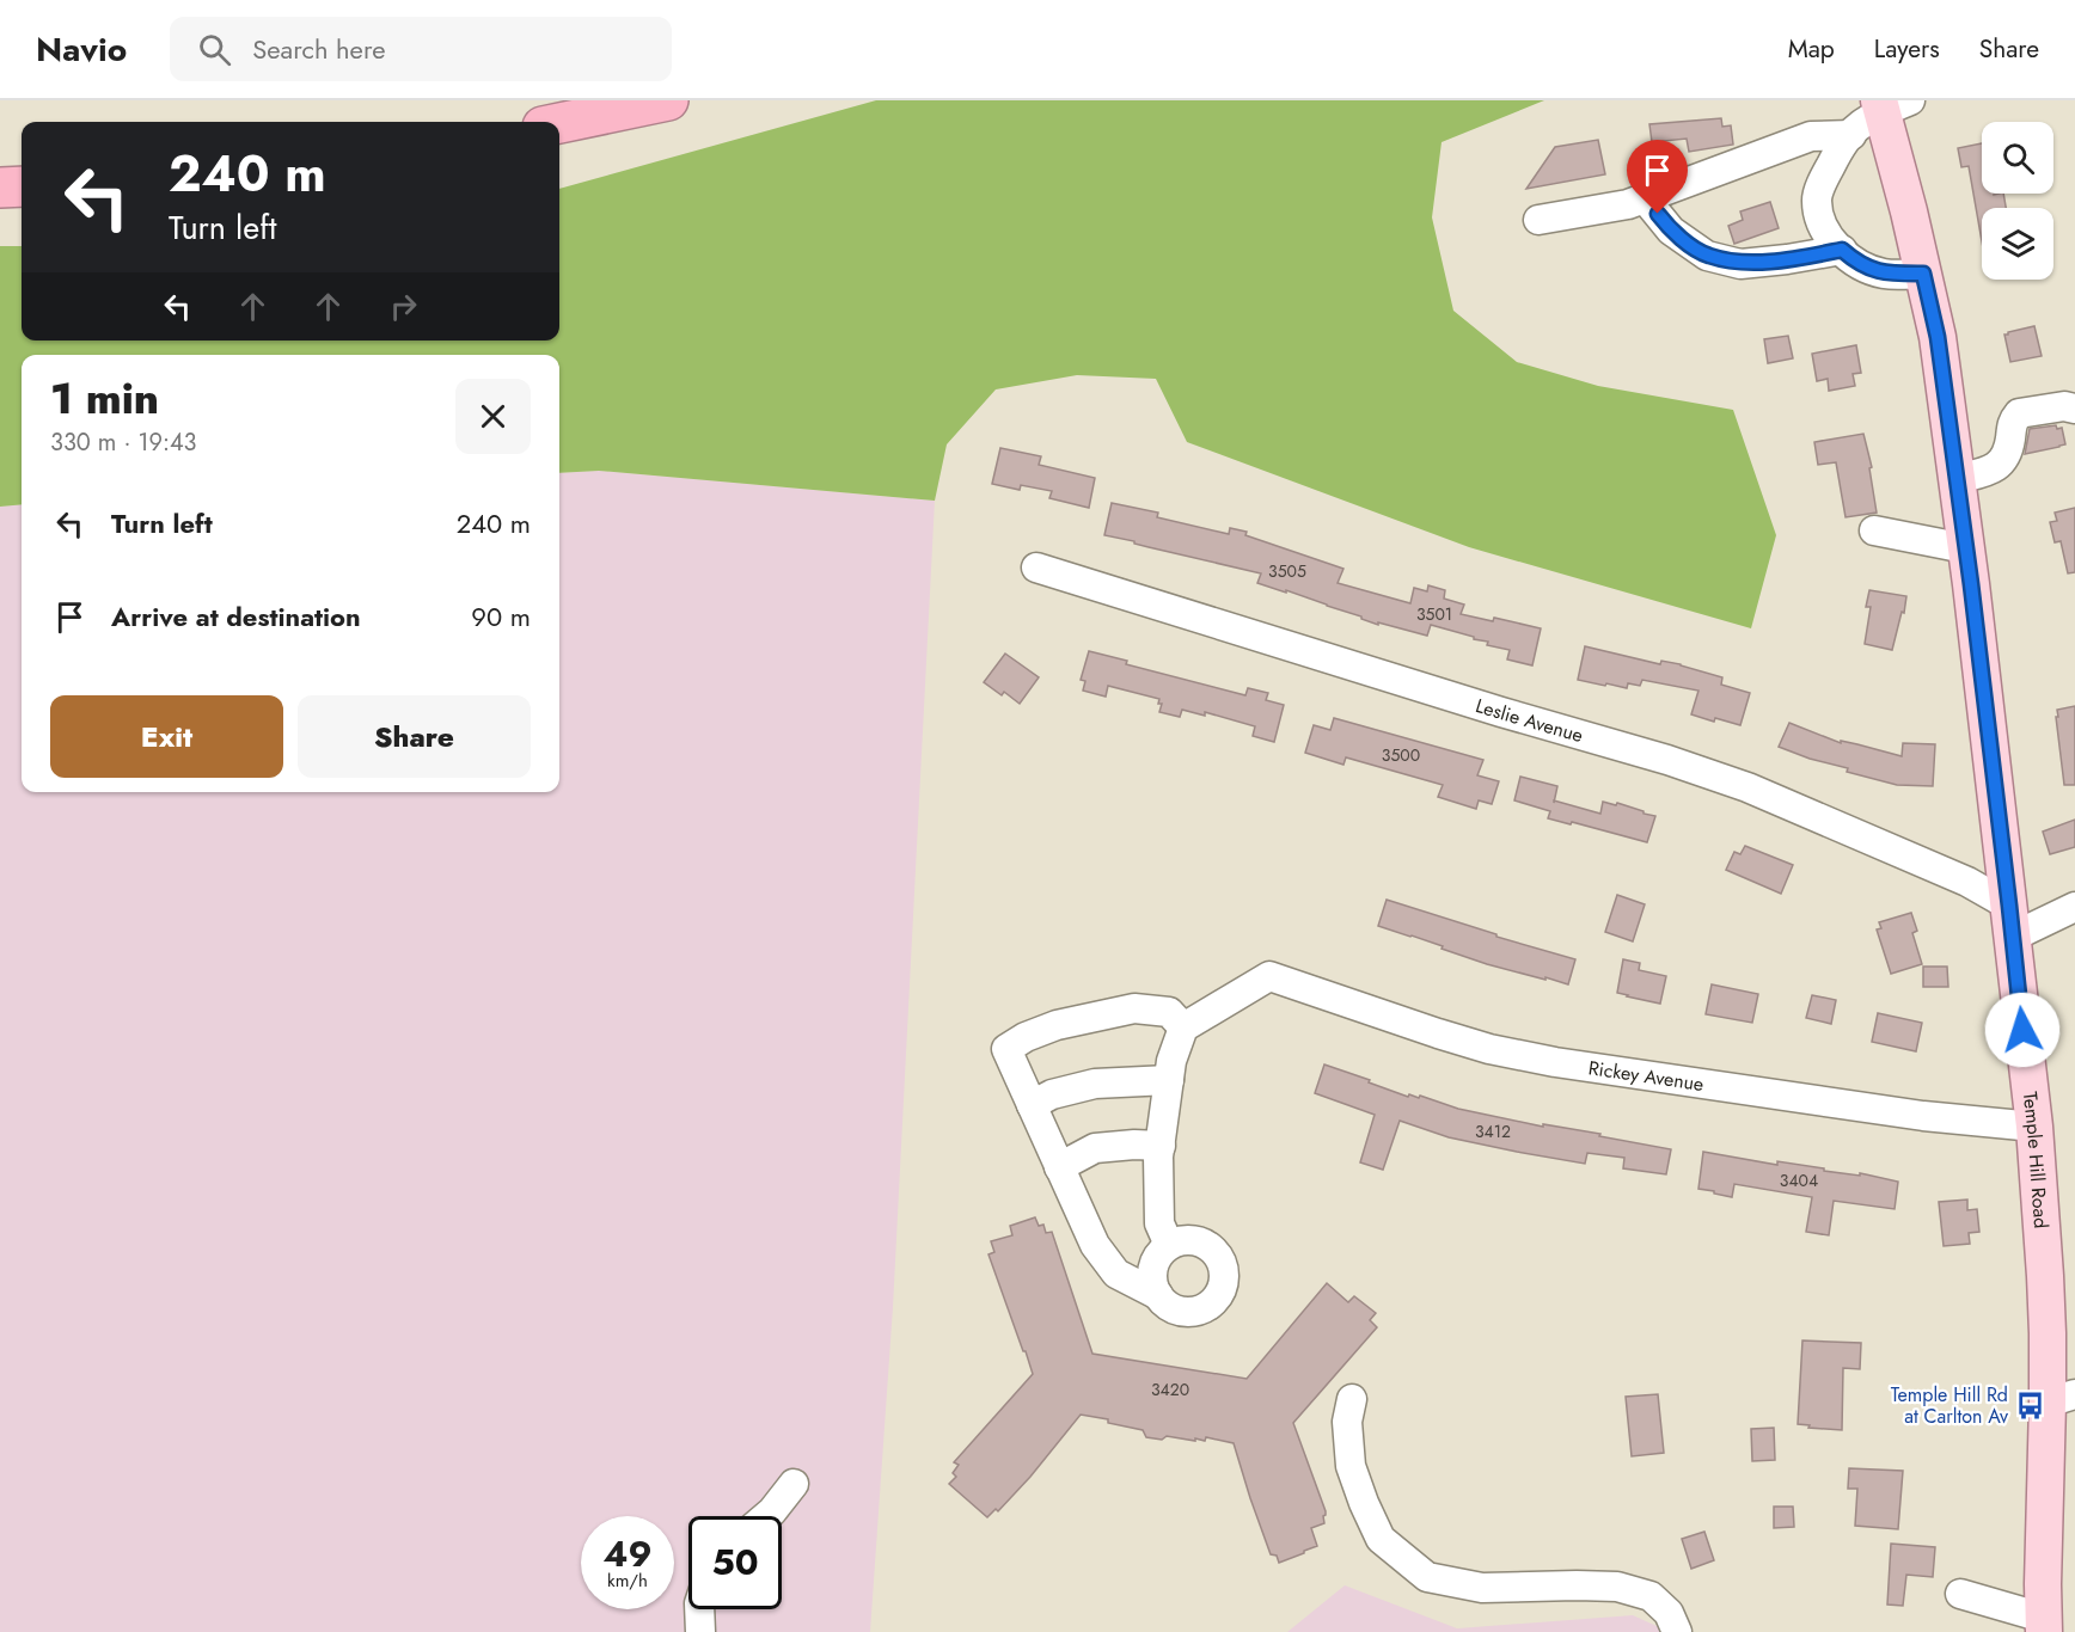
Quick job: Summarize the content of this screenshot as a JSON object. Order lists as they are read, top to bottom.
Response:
{
  "streets": {
    "main road": ["Temple Hill Road"],
    "street": ["Leslie Avenue", "Rickey Avenue"]
  },
  "crossings": [
    ["Leslie Avenue", "Temple Hill Road"],
    ["Rickey Avenue", "Temple Hill Road"]
  ],
  "places": {
    "bus stop": ["Temple Hill Rd at Carlton Av"]
  },
  "house_numbers": [
    "3505",
    "3501",
    "3500",
    "3412",
    "3404",
    "3420"
  ],
  "page": {
    "header": "Navio",
    "search": "Search here",
    "nav": ["Map", "Layers", "Share"],
    "turn": ["240 m", "Turn left"],
    "heading": ["1 min", "330 m · 19:43"],
    "list": [
      {
        "name": "Turn left",
        "value": "240 m"
      },
      {
        "name": "Arrive at destination",
        "value": "90 m"
      }
    ],
    "buttons": ["Exit", "Share"],
    "speed": "49 km/h",
    "limit": "50"
  }
}
